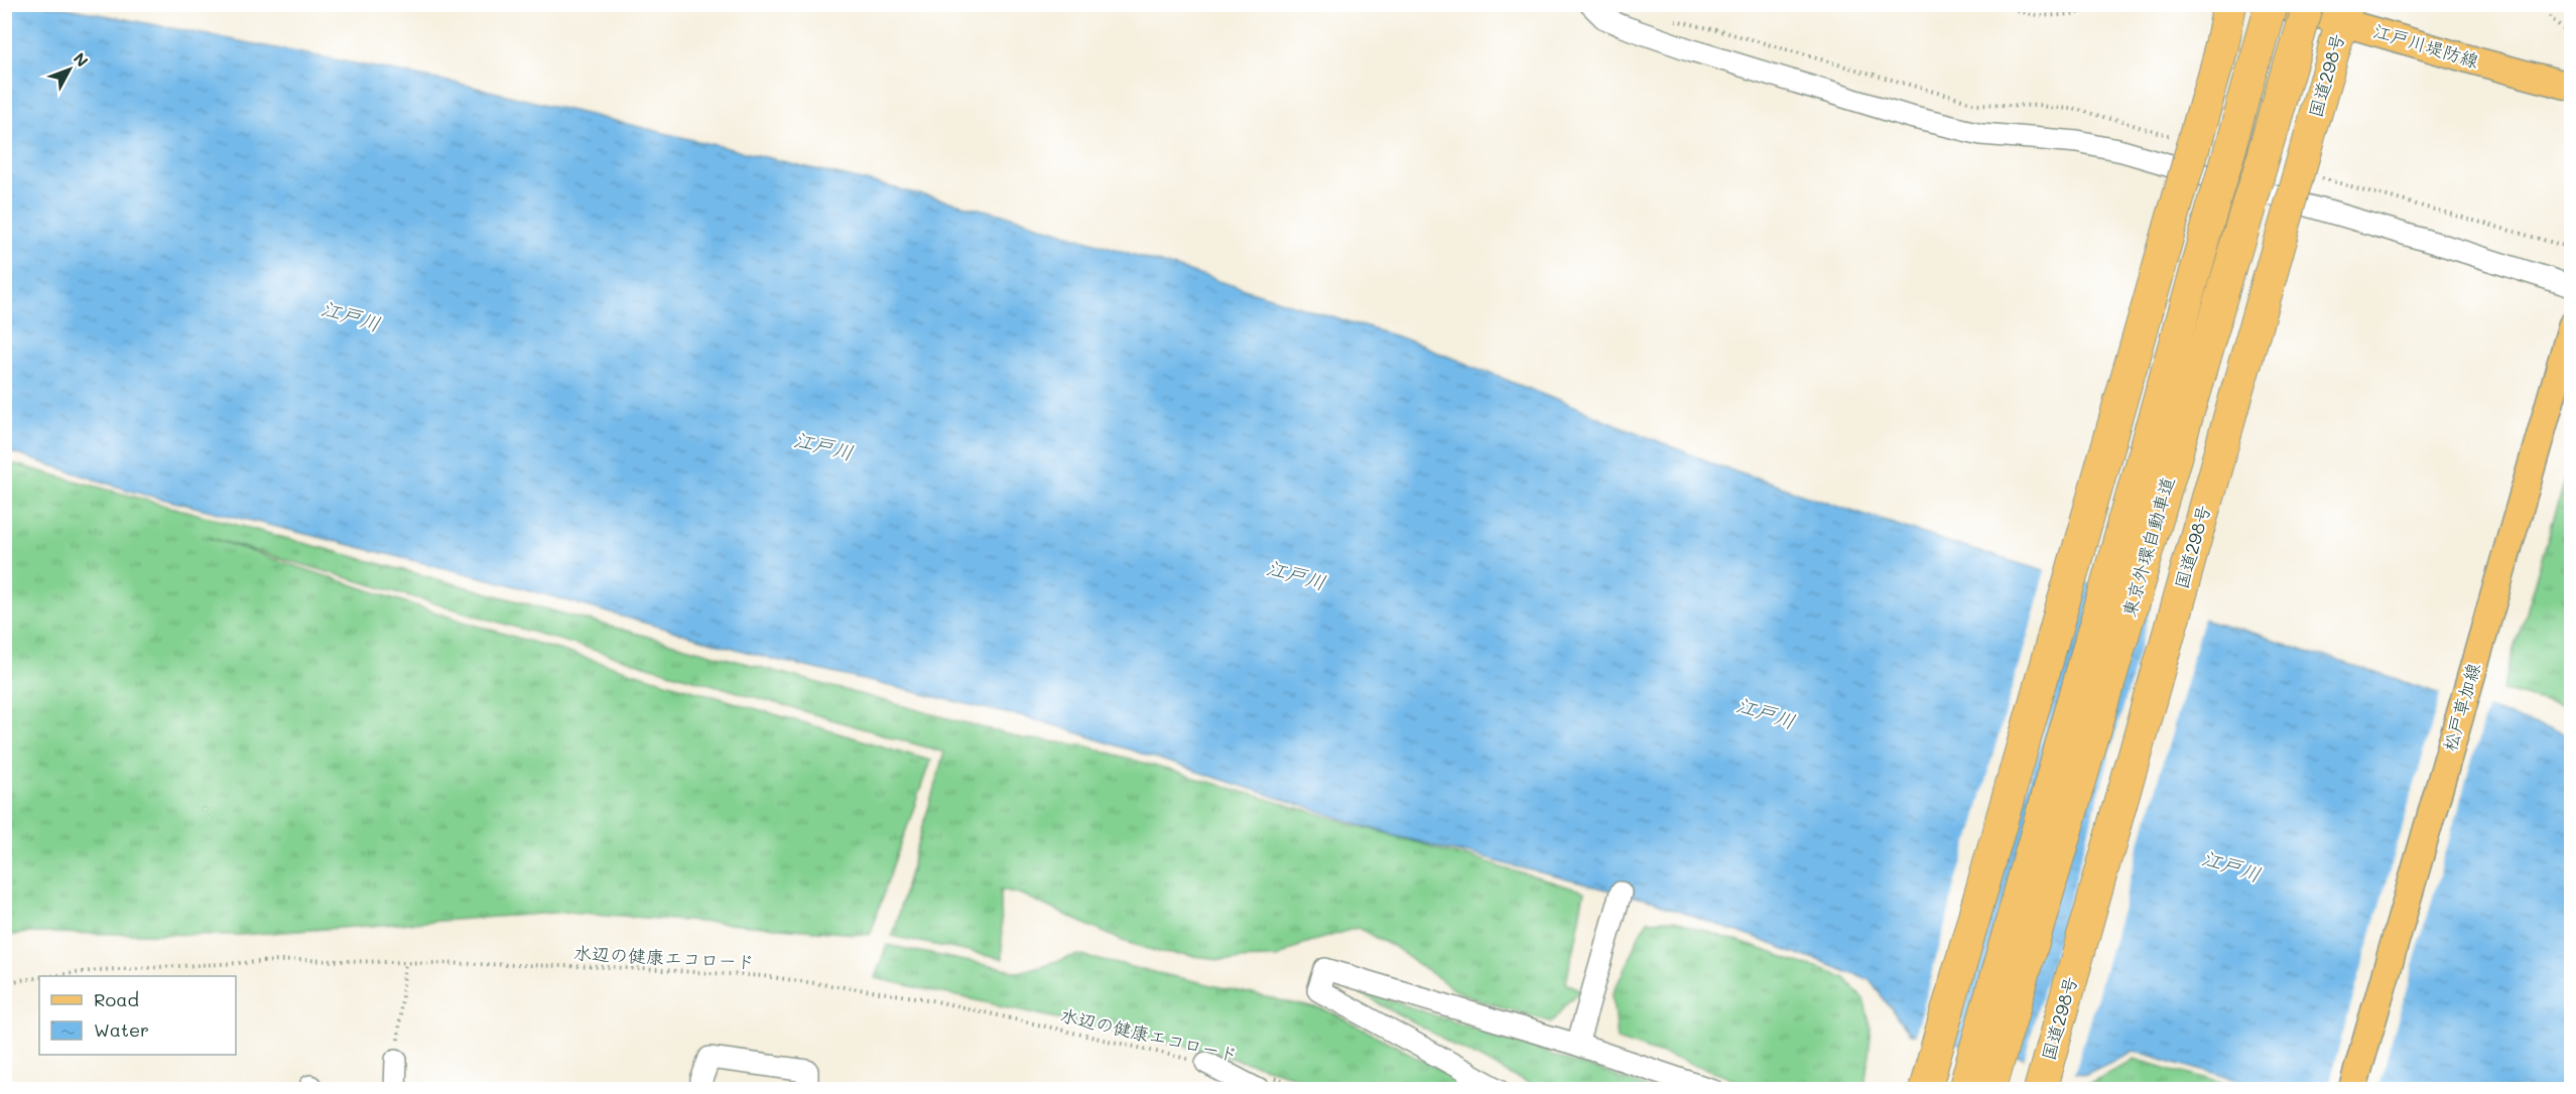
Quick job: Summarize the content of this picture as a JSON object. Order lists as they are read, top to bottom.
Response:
{
  "streets": {
    "highway": ["国道298号", "東京外環自動車道"],
    "main road": ["江戸川堤防線", "松戸草加線"],
    "path": ["水辺の健康エコロード"]
  },
  "crossings": [
    ["江戸川堤防線", "国道298号"]
  ],
  "water": ["江戸川"],
  "legend": ["Road", "Water"],
  "north": "top right"
}
